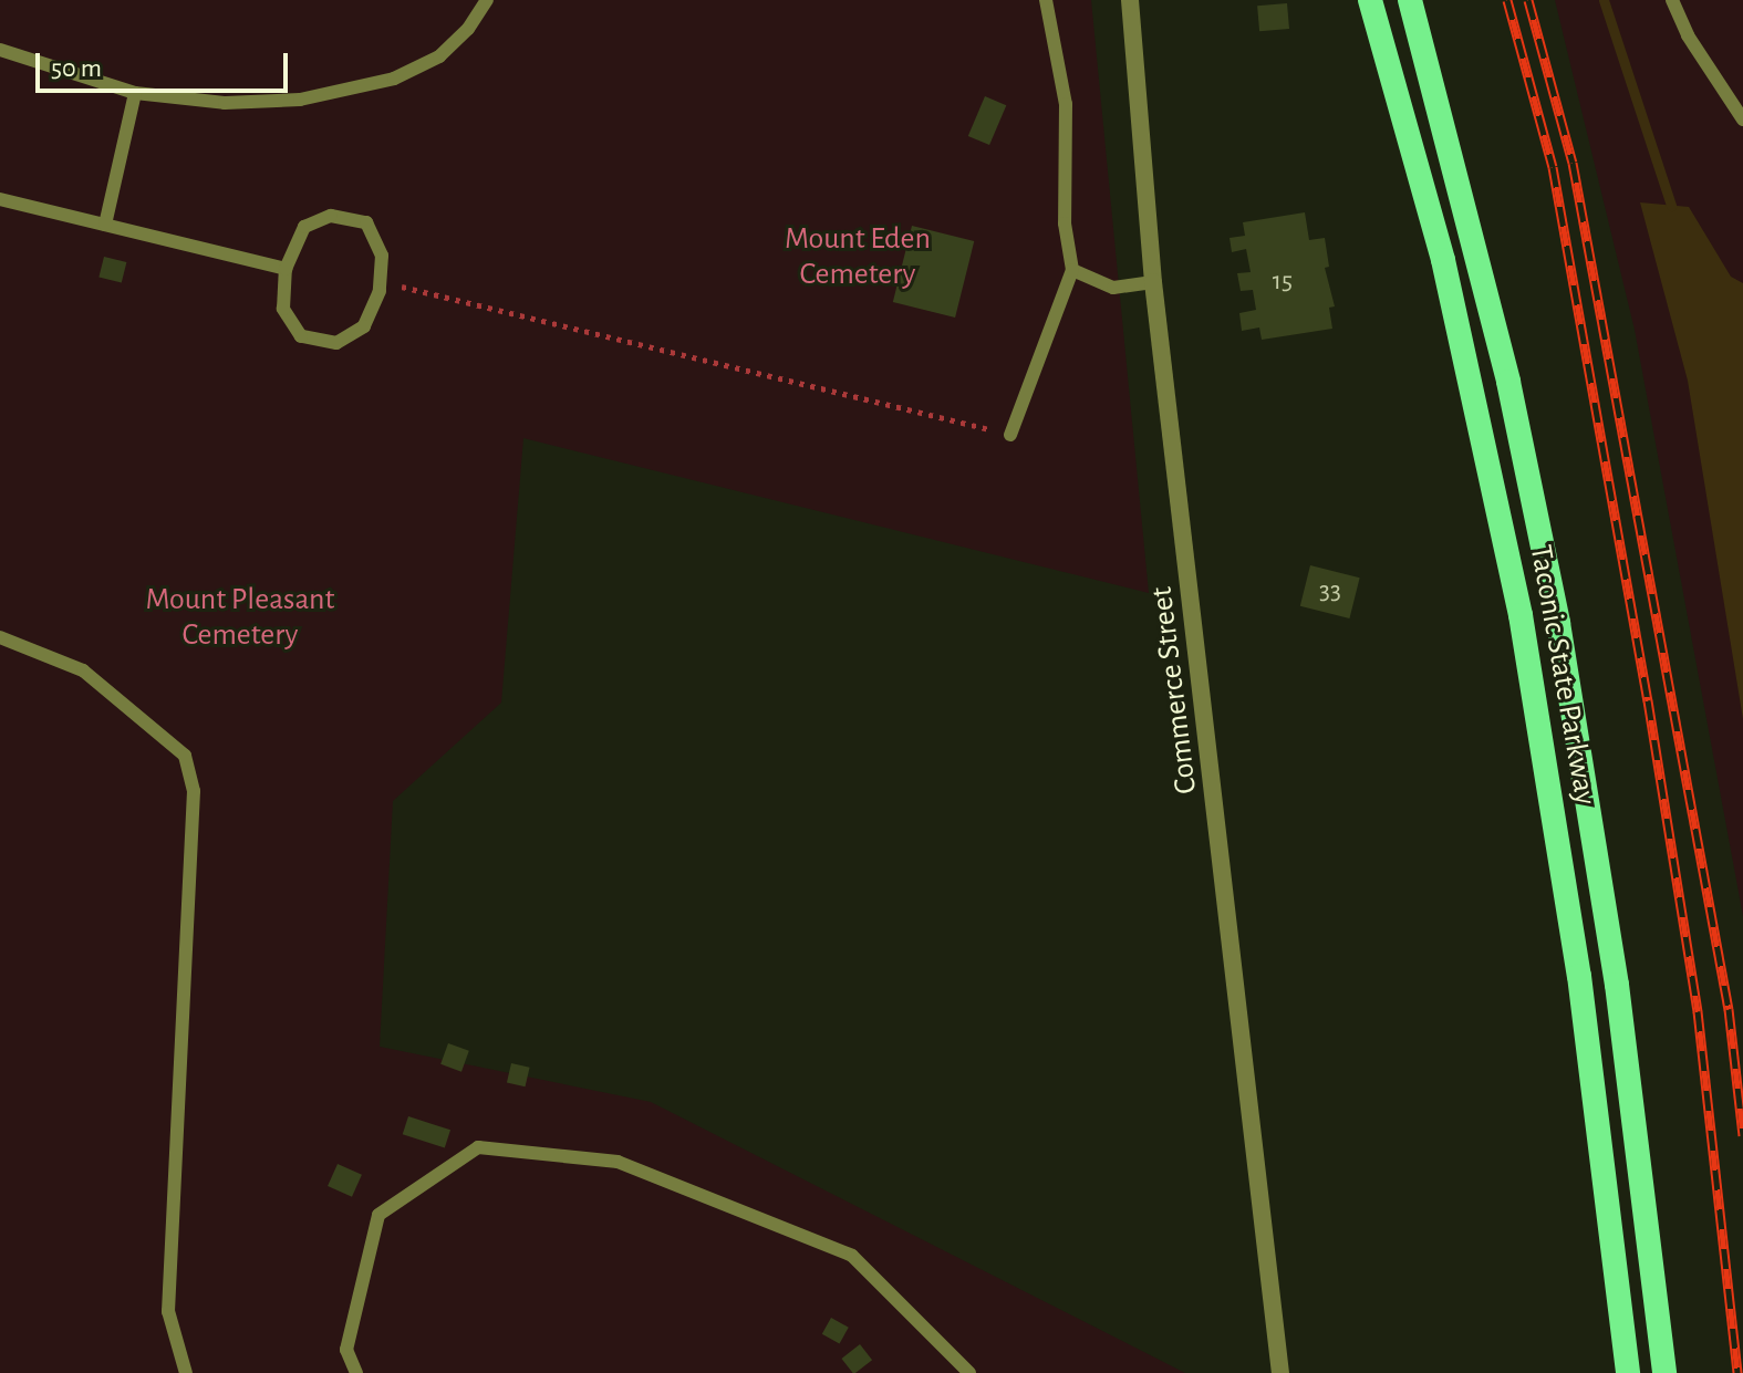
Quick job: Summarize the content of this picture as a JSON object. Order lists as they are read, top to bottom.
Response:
{
  "streets": {
    "highway": ["Taconic State Parkway"],
    "street": ["Commerce Street"]
  },
  "parks": ["Mount Eden Cemetery", "Mount Pleasant Cemetery"],
  "house_numbers": ["15", "33"],
  "scale_bar": "50 m"
}
